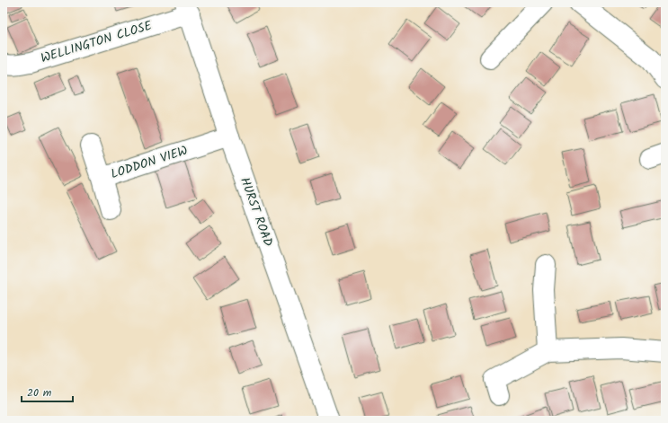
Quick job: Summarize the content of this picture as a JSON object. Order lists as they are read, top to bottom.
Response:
{
  "streets": {
    "street": ["WELLINGTON CLOSE", "LODDON VIEW", "HURST ROAD"]
  },
  "crossings": [
    ["WELLINGTON CLOSE", "HURST ROAD"],
    ["LODDON VIEW", "HURST ROAD"]
  ],
  "scale_bar": "20 m"
}
